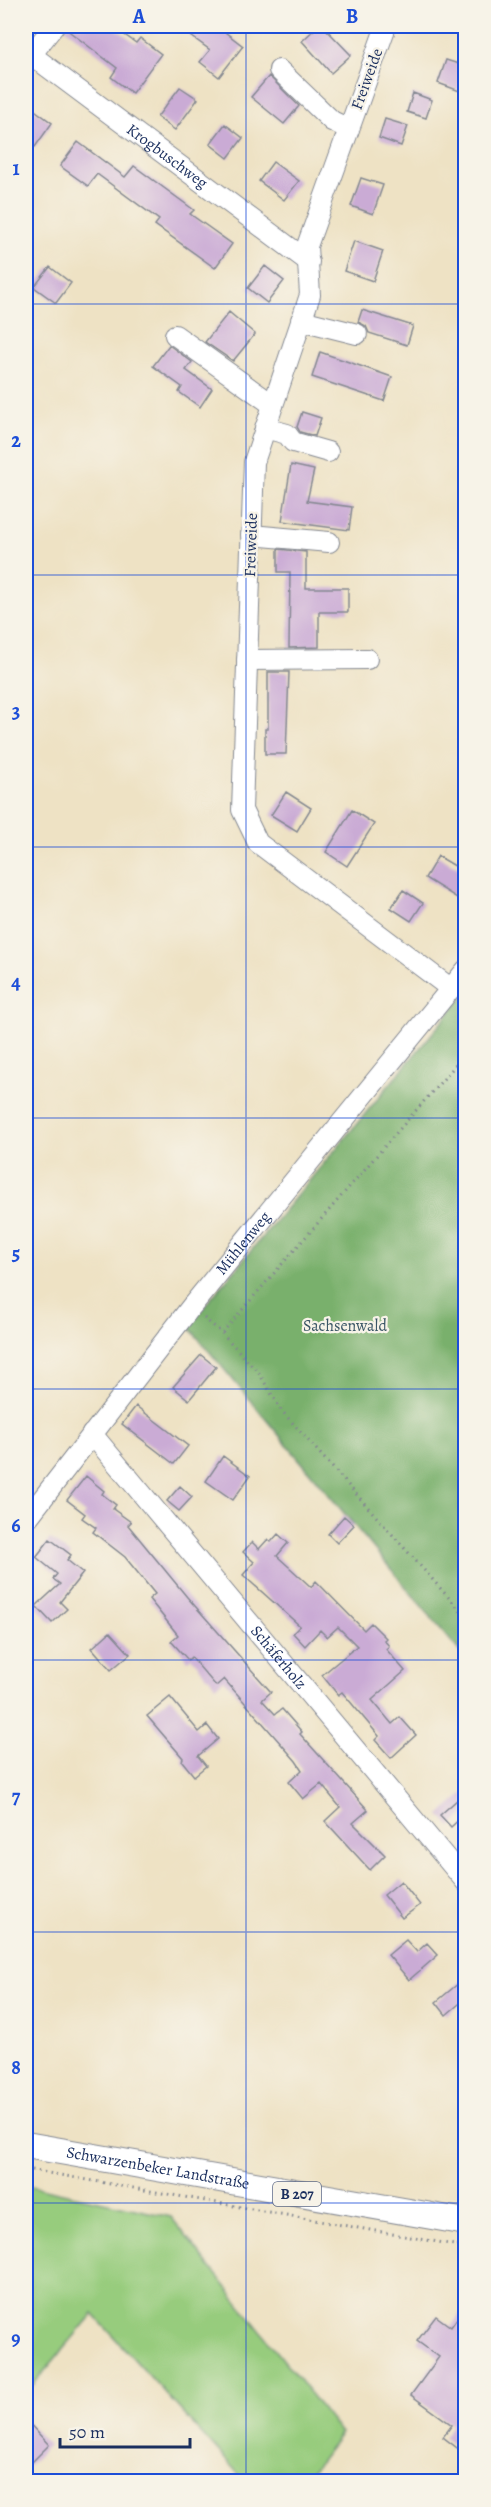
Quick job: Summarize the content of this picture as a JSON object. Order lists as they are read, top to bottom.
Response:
{
  "streets": {
    "main road": ["Schwarzenbeker Landstraße", "B 207"],
    "street": [
      "Freiweide",
      "Krogbuschweg",
      "Mühlenweg",
      "Schäferholz"
    ]
  },
  "crossings": [
    ["Freiweide", "Krogbuschweg"],
    ["Freiweide", "Mühlenweg"],
    ["Mühlenweg", "Schäferholz"]
  ],
  "parks": ["Sachsenwald"],
  "scale_bar": "50 m",
  "grid": {
    "columns": ["A", "B"],
    "rows": [
      "1",
      "2",
      "3",
      "4",
      "5",
      "6",
      "7",
      "8",
      "9"
    ]
  }
}
